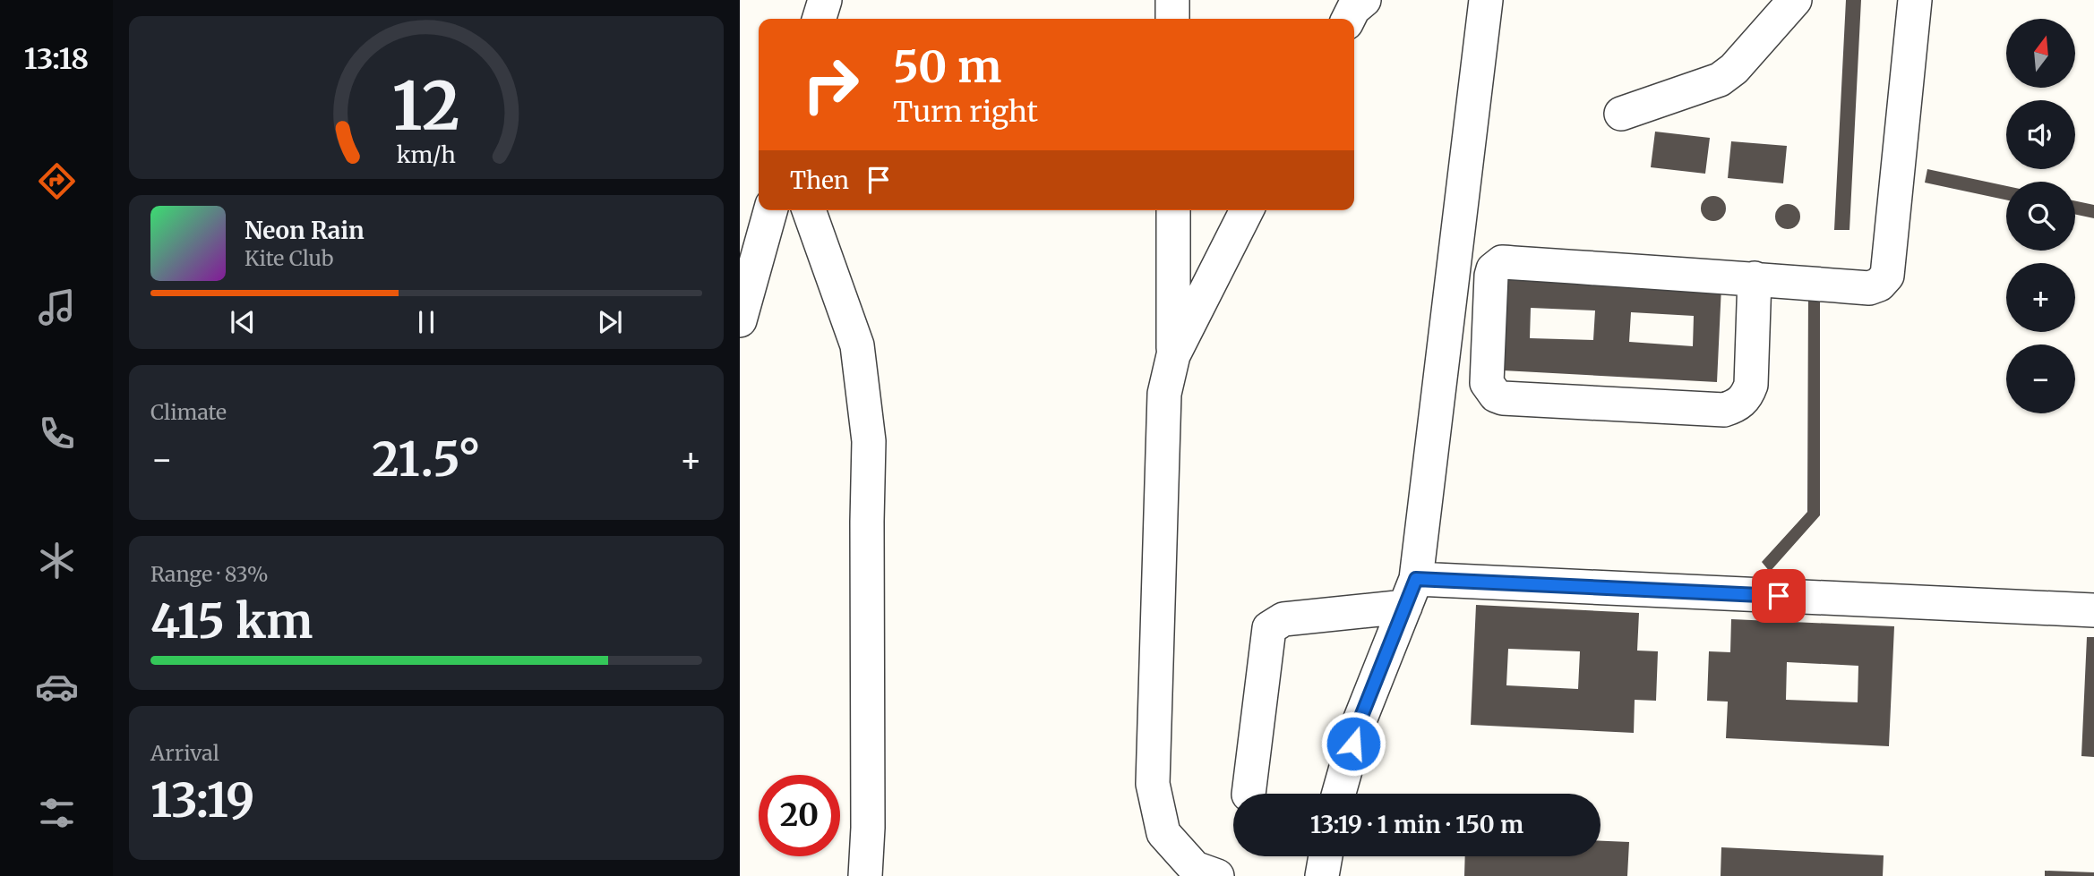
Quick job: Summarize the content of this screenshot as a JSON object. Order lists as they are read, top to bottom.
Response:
{
  "north": "top",
  "page": {
    "tabs": "13:18",
    "map_buttons": ["+", "−"],
    "turn": ["50 m", "Turn right"],
    "then": "Then",
    "song": ["Neon Rain", "Kite Club"],
    "tile": [
      "Climate",
      ["Range · 83%", "415 km"],
      ["Arrival", "13:19"]
    ],
    "heat": ["−", "21.5°", "+"],
    "limit": "20",
    "trip": "13:19 · 1 min · 150 m",
    "gauge": ["12", "km/h"]
  }
}
